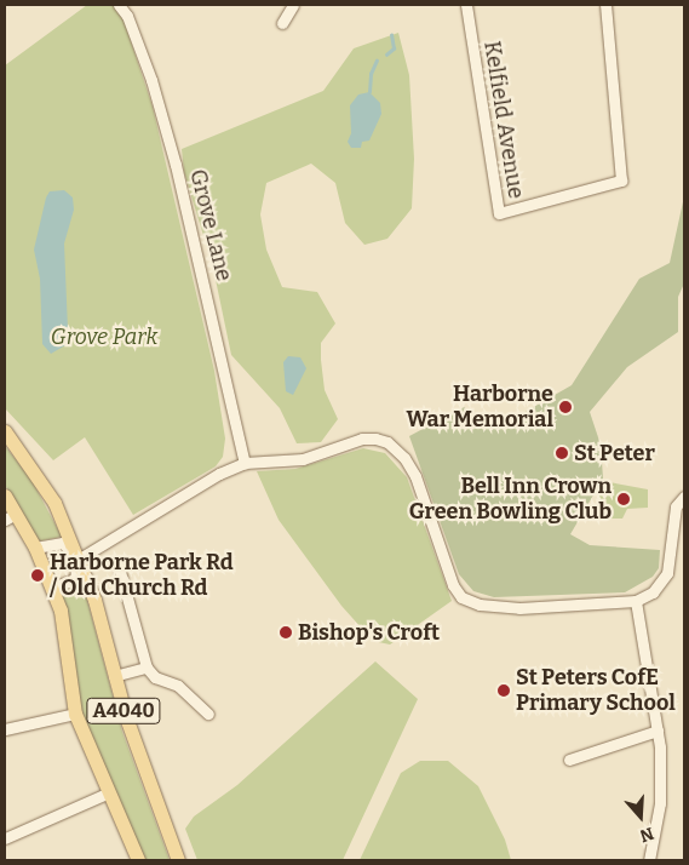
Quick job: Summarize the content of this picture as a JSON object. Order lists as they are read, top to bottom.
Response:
{
  "streets": {
    "main road": ["A4040"],
    "street": ["Kelfield Avenue", "Grove Lane"]
  },
  "parks": ["Grove Park"],
  "places": [
    "Harborne War Memorial",
    "St Peter",
    "Bell Inn Crown Green Bowling Club",
    "Harborne Park Rd / Old Church Rd",
    "Bishop's Croft",
    "St Peters CofE Primary School"
  ],
  "north": "bottom"
}
